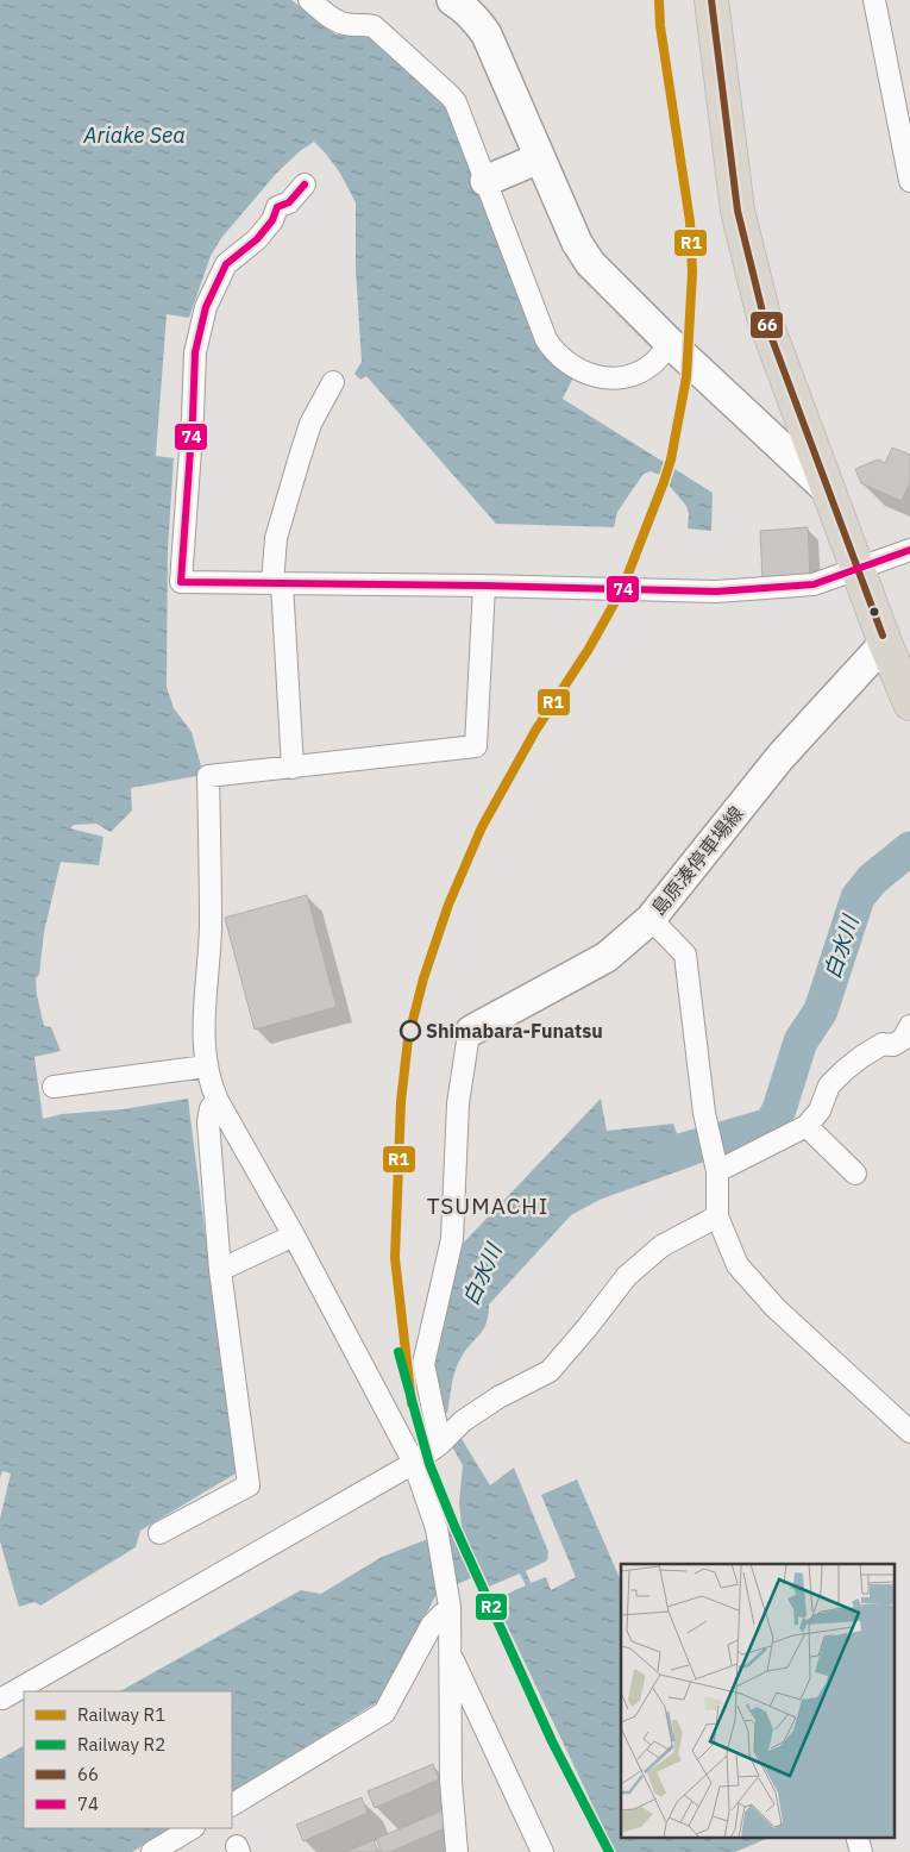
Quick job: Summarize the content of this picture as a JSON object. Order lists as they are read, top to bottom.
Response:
{
  "streets": {
    "street": ["島原湊停車場線"]
  },
  "districts": ["TSUMACHI"],
  "water": ["Ariake Sea", "白水川"],
  "places": ["Shimabara-Funatsu"],
  "lines": [
    "rail line R1",
    "transit line 66",
    "transit line 74",
    "rail line R2"
  ],
  "legend": [
    "Railway R1",
    "Railway R2",
    "66",
    "74"
  ]
}
